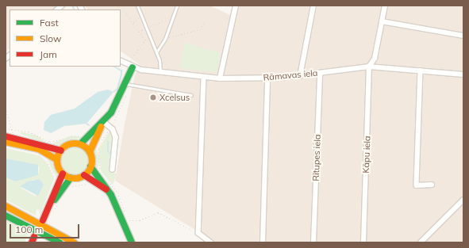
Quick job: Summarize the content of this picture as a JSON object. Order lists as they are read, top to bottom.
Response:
{
  "streets": {
    "street": ["Rāmavas iela", "Kāpu iela", "Rītupes iela"]
  },
  "crossings": [
    ["Rāmavas iela", "Kāpu iela"],
    ["Rāmavas iela", "Rītupes iela"]
  ],
  "places": ["Xcelsus"],
  "legend": ["Fast", "Slow", "Jam"],
  "scale_bar": "100 m"
}
